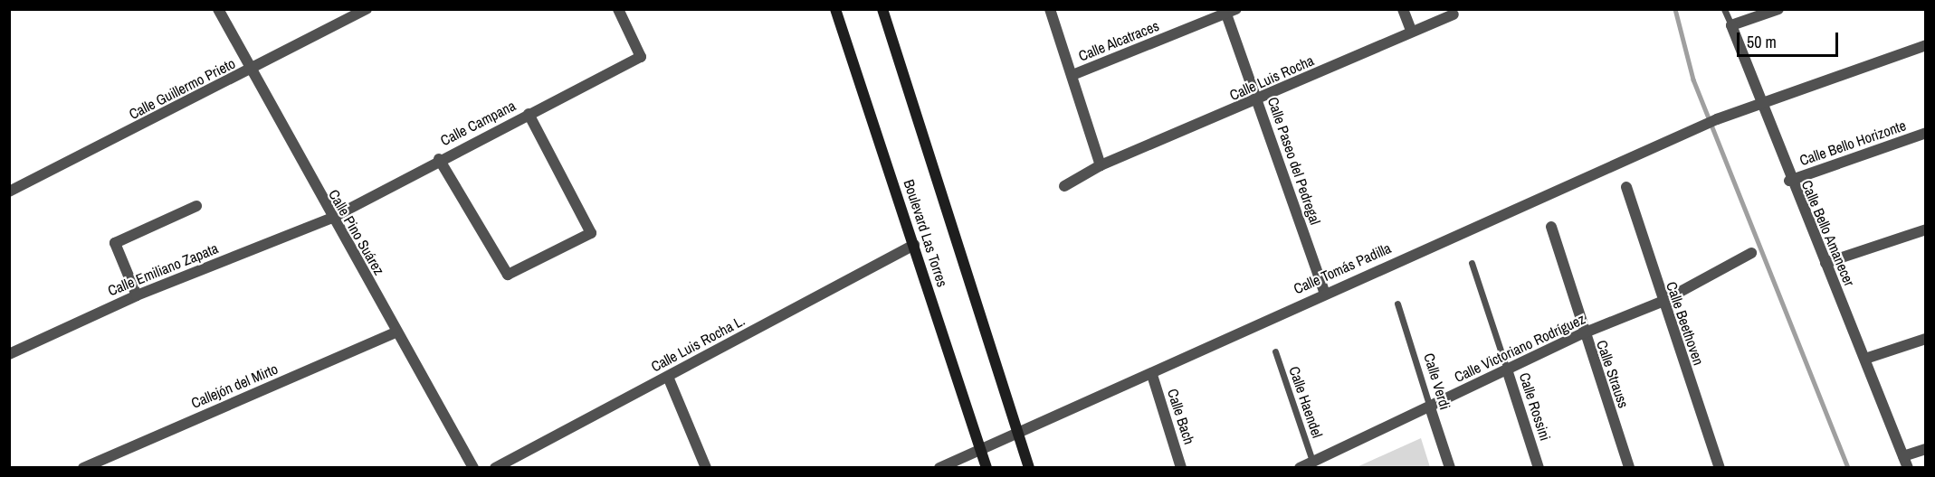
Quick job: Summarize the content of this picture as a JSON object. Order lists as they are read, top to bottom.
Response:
{
  "streets": {
    "street": [
      "Calle Alcatraces",
      "Calle Luis Rocha",
      "Calle Guillermo Prieto",
      "Calle Campana",
      "Calle Bello Horizonte",
      "Calle Paseo del Pedregal",
      "Calle Pino Suárez",
      "Boulevard Las Torres",
      "Calle Bello Amanecer",
      "Calle Tomás Padilla",
      "Calle Emiliano Zapata",
      "Calle Beethoven",
      "Calle Luis Rocha L.",
      "Calle Victoriano Rodríguez",
      "Calle Strauss",
      "Calle Verdi",
      "Callejón del Mirto",
      "Calle Rossini",
      "Calle Bach"
    ],
    "lane": ["Calle Haendel"]
  },
  "crossings": [
    ["Calle Alcatraces", "Calle Paseo del Pedregal"],
    ["Calle Luis Rocha", "Calle Paseo del Pedregal"],
    ["Calle Guillermo Prieto", "Calle Pino Suárez"],
    ["Calle Campana", "Calle Pino Suárez"],
    ["Calle Campana", "Calle Emiliano Zapata"],
    ["Calle Bello Horizonte", "Calle Bello Amanecer"],
    ["Calle Paseo del Pedregal", "Calle Tomás Padilla"],
    ["Calle Pino Suárez", "Calle Emiliano Zapata"],
    ["Calle Pino Suárez", "Callejón del Mirto"],
    ["Boulevard Las Torres", "Calle Tomás Padilla"],
    ["Boulevard Las Torres", "Calle Luis Rocha L."],
    ["Calle Bello Amanecer", "Calle Tomás Padilla"],
    ["Calle Tomás Padilla", "Calle Bach"],
    ["Calle Beethoven", "Calle Victoriano Rodríguez"],
    ["Calle Victoriano Rodríguez", "Calle Strauss"],
    ["Calle Victoriano Rodríguez", "Calle Verdi"],
    ["Calle Victoriano Rodríguez", "Calle Haendel"],
    ["Calle Victoriano Rodríguez", "Calle Rossini"]
  ],
  "scale_bar": "50 m"
}
